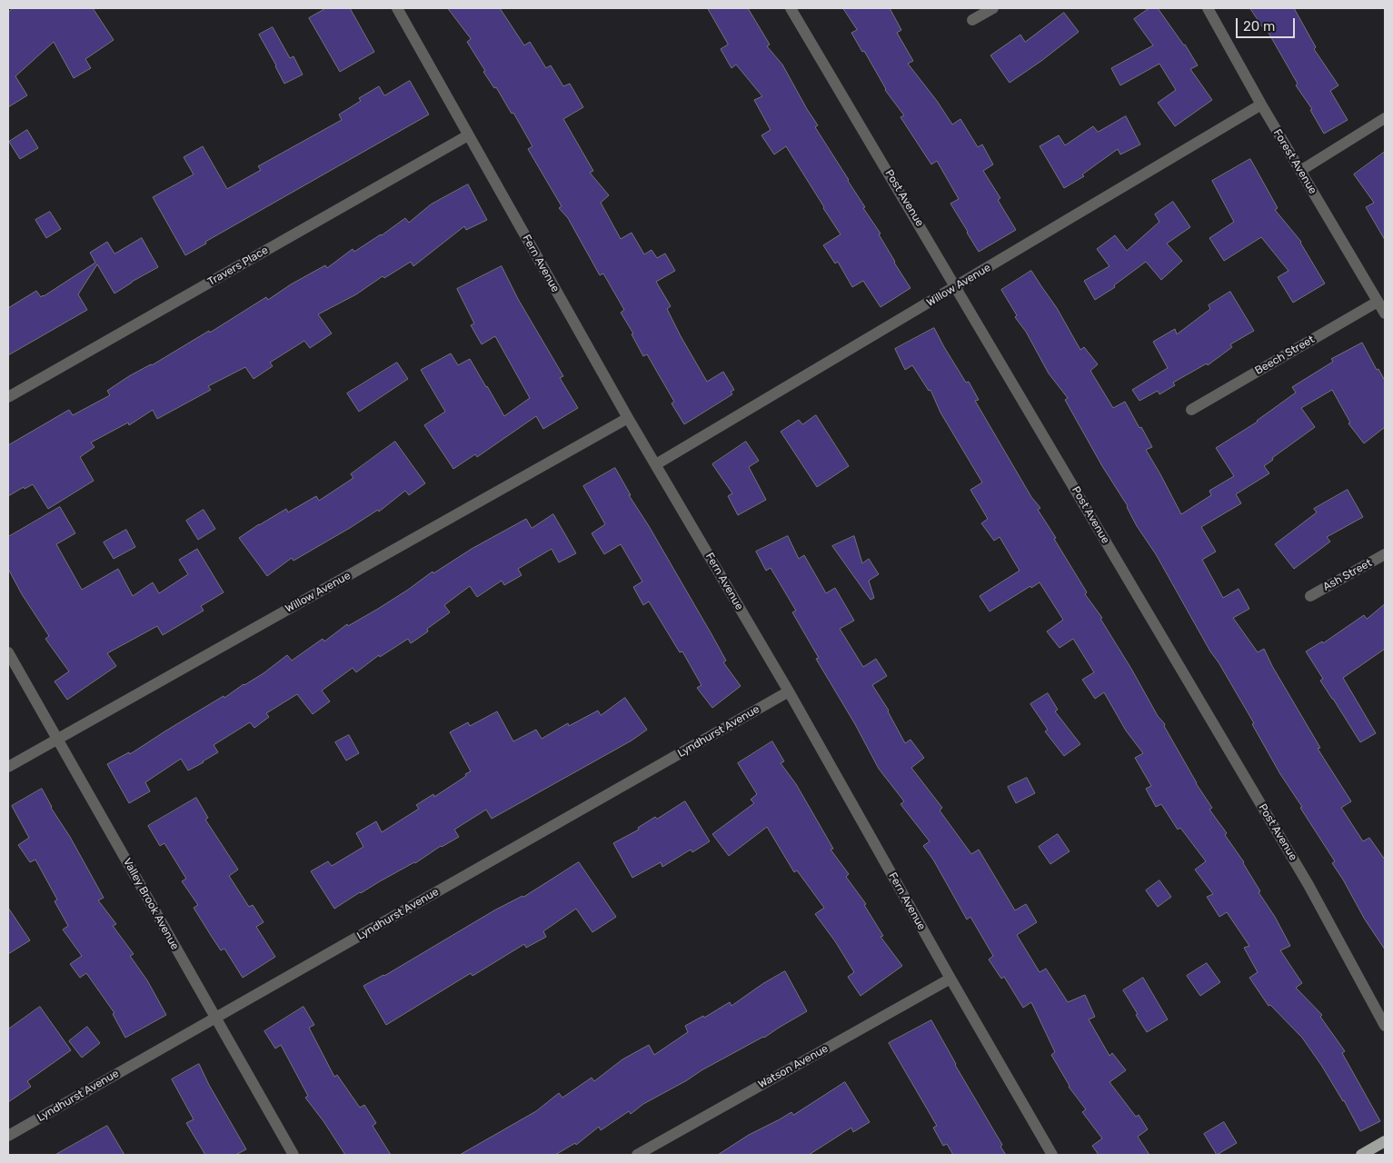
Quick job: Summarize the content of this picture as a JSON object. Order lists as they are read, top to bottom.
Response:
{
  "streets": {
    "street": [
      "Forest Avenue",
      "Post Avenue",
      "Fern Avenue",
      "Travers Place",
      "Willow Avenue",
      "Beech Street",
      "Ash Street",
      "Lyndhurst Avenue",
      "Valley Brook Avenue",
      "Watson Avenue"
    ]
  },
  "crossings": [
    ["Forest Avenue", "Willow Avenue"],
    ["Forest Avenue", "Beech Street"],
    ["Post Avenue", "Willow Avenue"],
    ["Fern Avenue", "Travers Place"],
    ["Fern Avenue", "Willow Avenue"],
    ["Fern Avenue", "Lyndhurst Avenue"],
    ["Fern Avenue", "Watson Avenue"],
    ["Willow Avenue", "Valley Brook Avenue"],
    ["Lyndhurst Avenue", "Valley Brook Avenue"]
  ],
  "scale_bar": "20 m"
}
